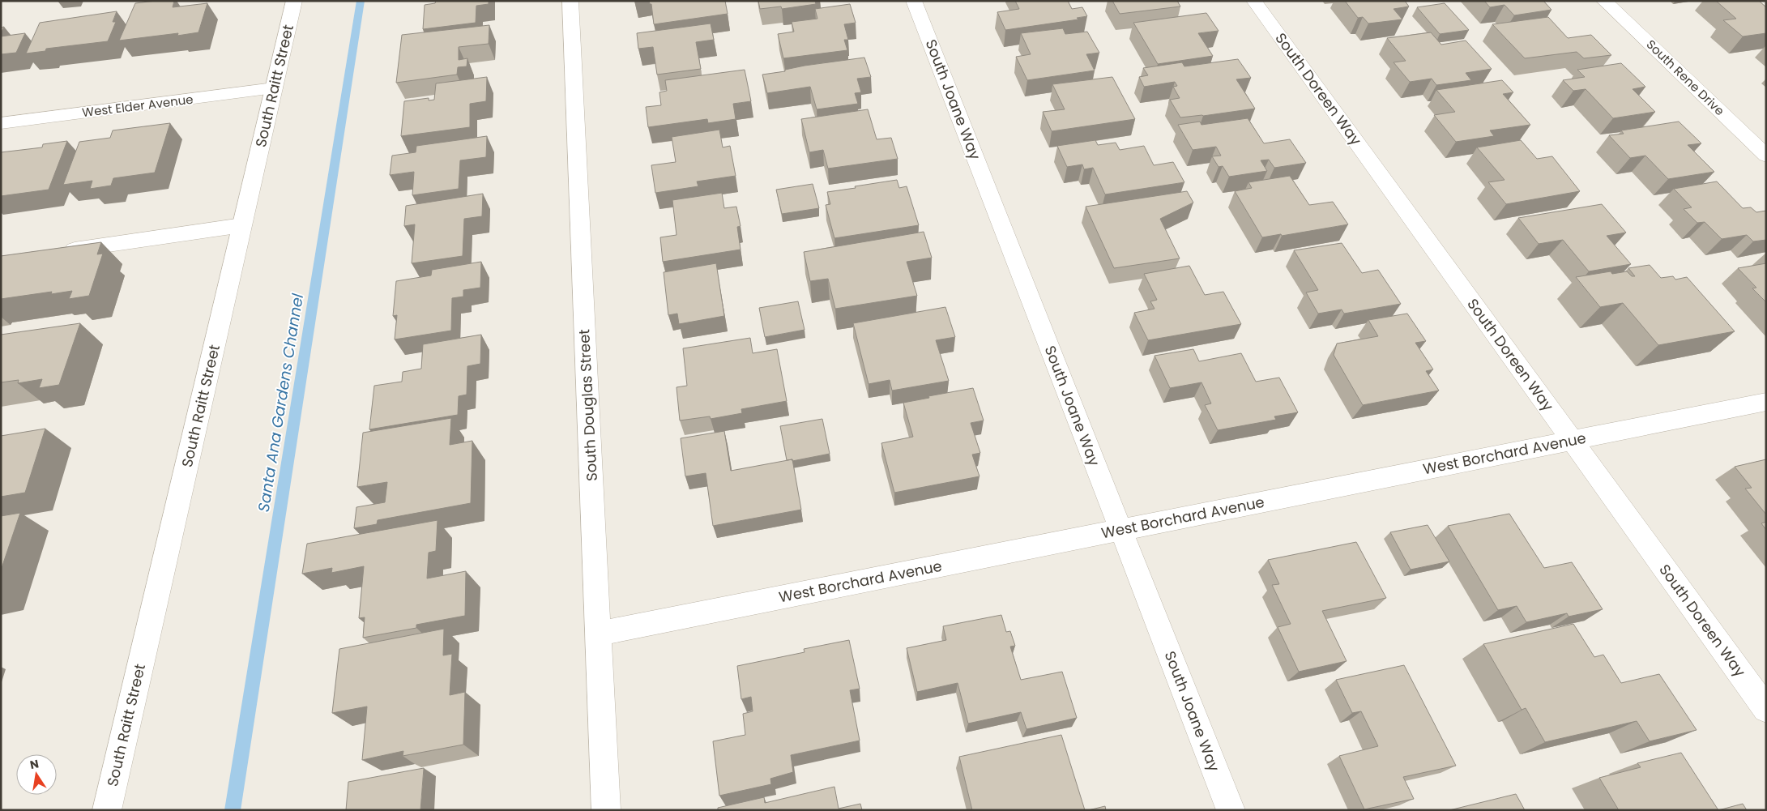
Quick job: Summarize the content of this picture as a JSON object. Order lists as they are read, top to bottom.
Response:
{
  "streets": {
    "street": [
      "South Rene Drive",
      "South Raitt Street",
      "South Doreen Way",
      "South Joane Way",
      "West Elder Avenue",
      "South Douglas Street",
      "West Borchard Avenue"
    ]
  },
  "crossings": [
    ["South Raitt Street", "West Elder Avenue"],
    ["South Doreen Way", "West Borchard Avenue"],
    ["South Joane Way", "West Borchard Avenue"],
    ["South Douglas Street", "West Borchard Avenue"]
  ],
  "water": ["Santa Ana Gardens Channel"],
  "north": "top"
}
